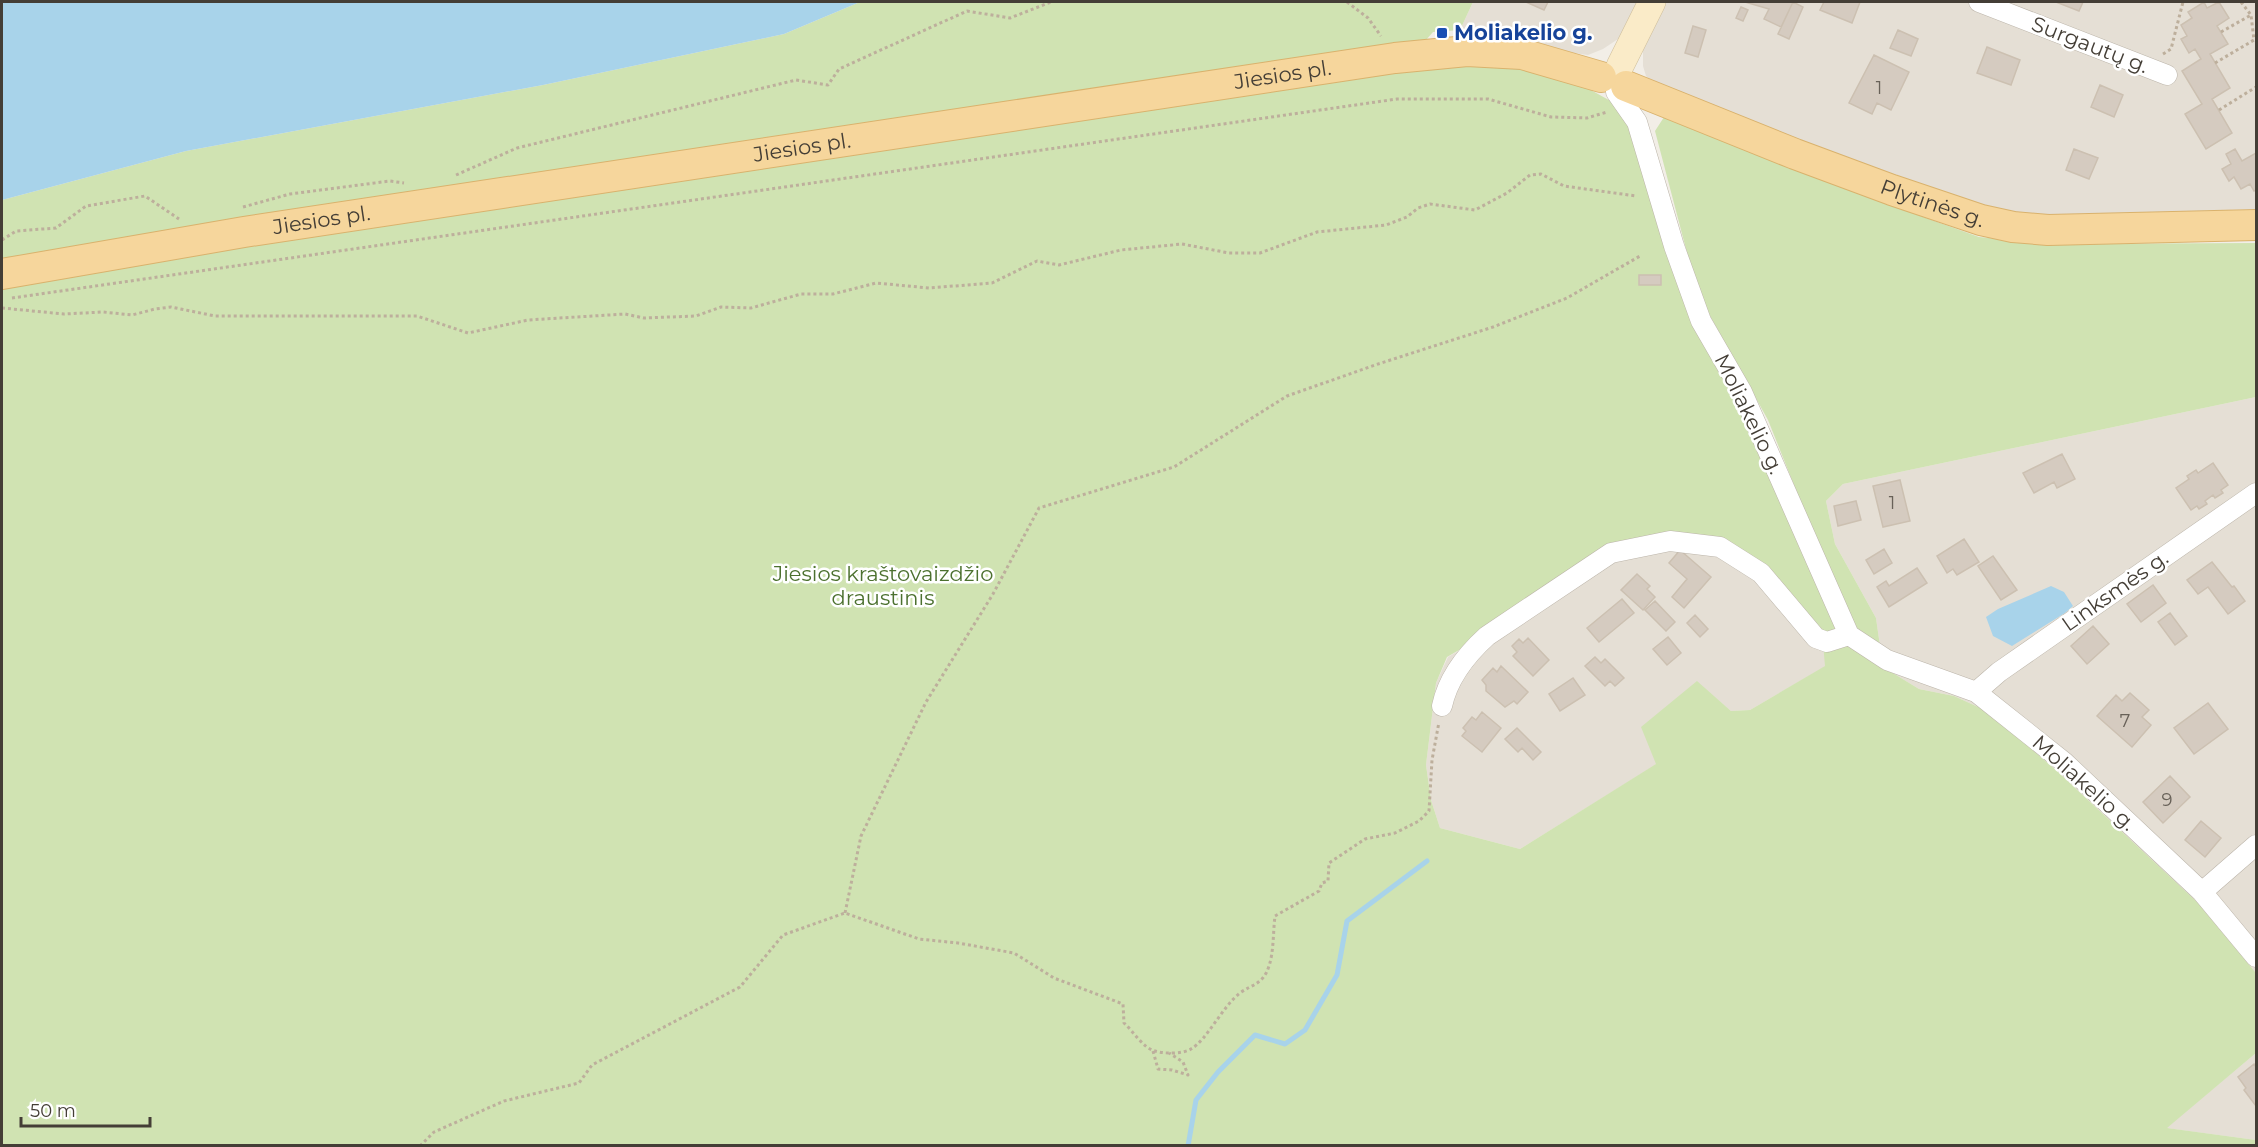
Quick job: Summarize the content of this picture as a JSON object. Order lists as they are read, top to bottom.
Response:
{
  "streets": {
    "main road": ["Jiesios pl.", "Plytinės g."],
    "street": ["Surgautų g.", "Moliakelio g.", "Linksmės g."]
  },
  "crossings": [
    ["Jiesios pl.", "Plytinės g."],
    ["Jiesios pl.", "Moliakelio g."],
    ["Plytinės g.", "Moliakelio g."],
    ["Moliakelio g.", "Linksmės g."]
  ],
  "parks": ["Jiesios kraštovaizdžio draustinis"],
  "places": {
    "transit": ["Moliakelio g."]
  },
  "house_numbers": [
    "1",
    "1",
    "7",
    "9"
  ],
  "scale_bar": "50 m"
}
